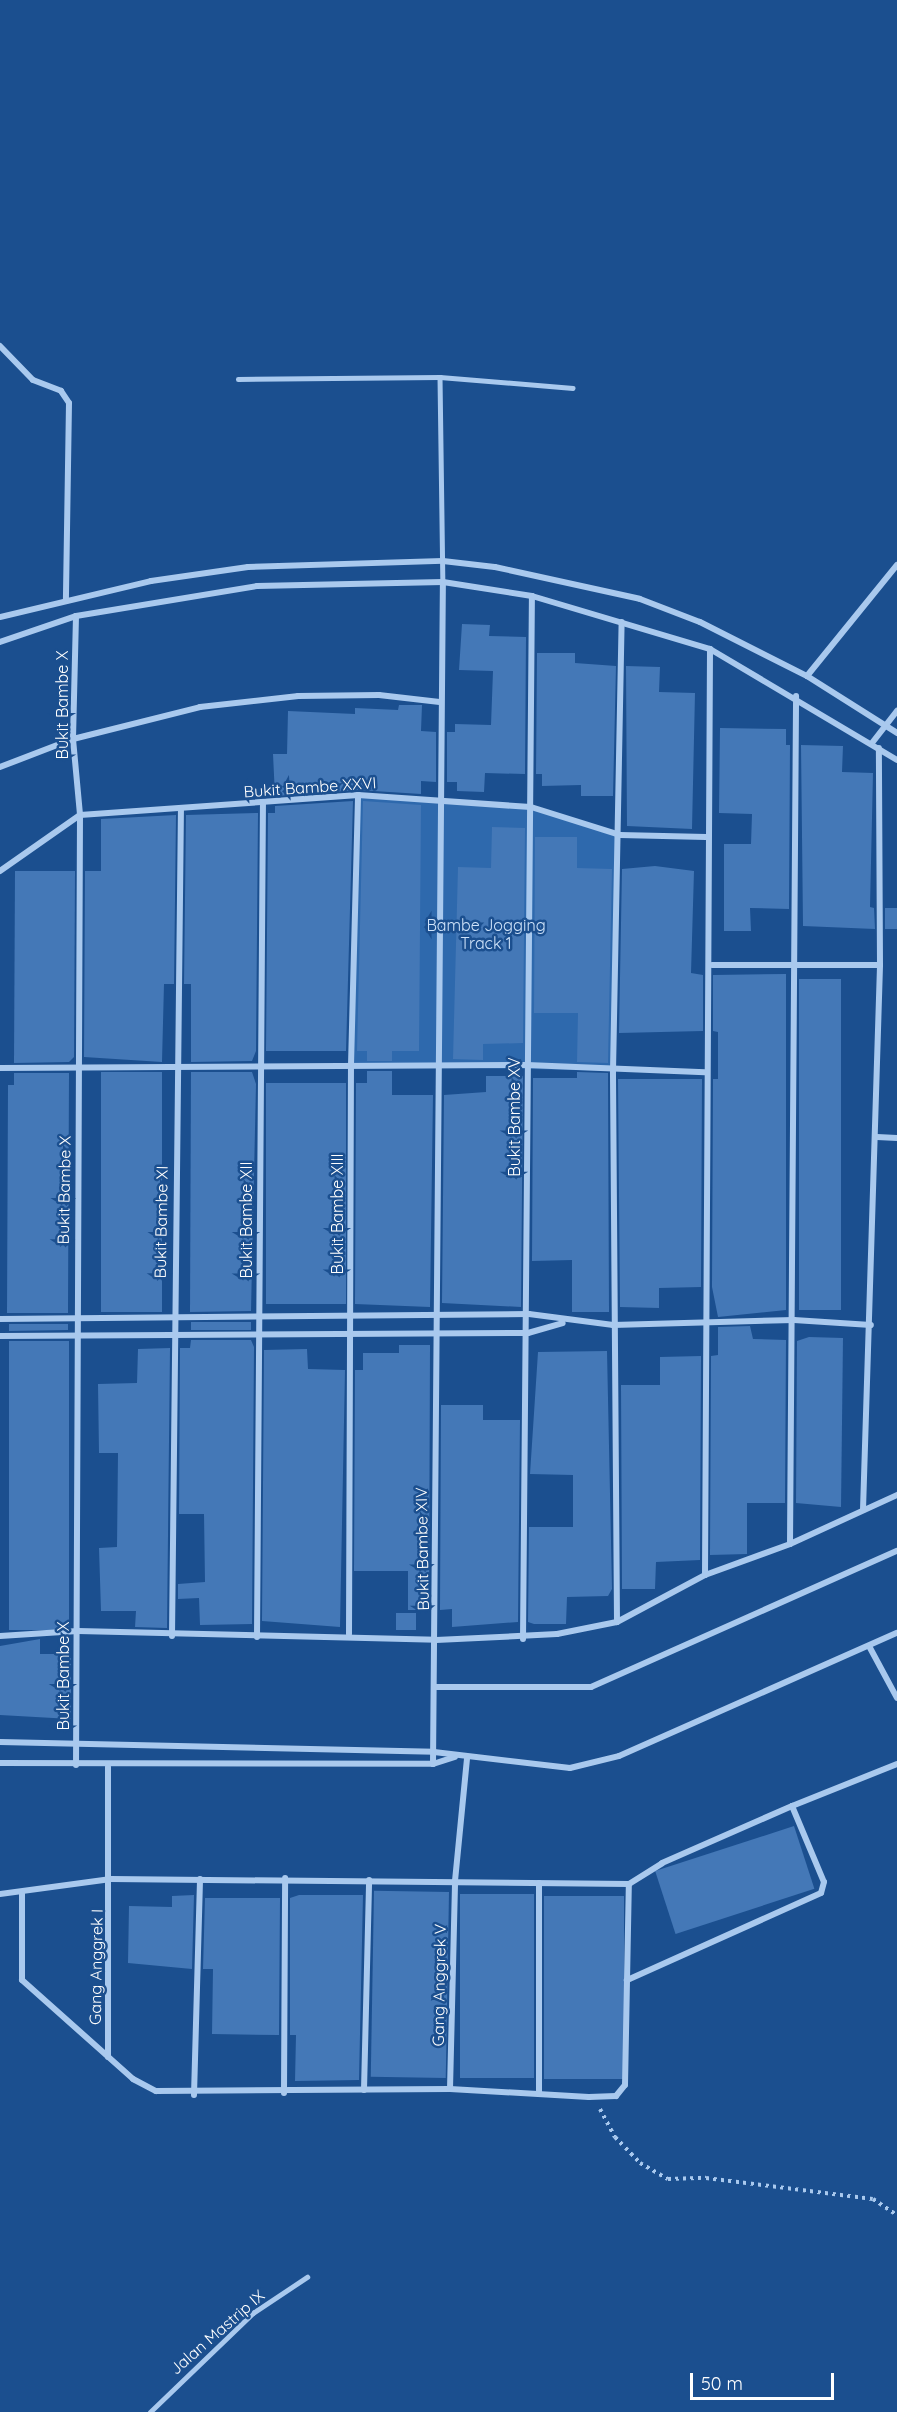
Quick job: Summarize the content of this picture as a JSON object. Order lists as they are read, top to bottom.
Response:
{
  "streets": {
    "street": [
      "Bukit Bambe X",
      "Bukit Bambe XXVI",
      "Bukit Bambe XV",
      "Bukit Bambe XIII",
      "Bukit Bambe XII",
      "Bukit Bambe XI",
      "Bukit Bambe XIV",
      "Gang Anggrek I",
      "Gang Anggrek V"
    ],
    "lane": ["Jalan Mastrip IX"]
  },
  "crossings": [
    ["Bukit Bambe X", "Bukit Bambe XXVI"],
    ["Bukit Bambe XXVI", "Bukit Bambe XV"],
    ["Bukit Bambe XXVI", "Bukit Bambe XIII"],
    ["Bukit Bambe XXVI", "Bukit Bambe XII"],
    ["Bukit Bambe XXVI", "Bukit Bambe XI"],
    ["Bukit Bambe XXVI", "Bukit Bambe XIV"]
  ],
  "parks": ["Bambe Jogging Track 1"],
  "scale_bar": "50 m"
}
